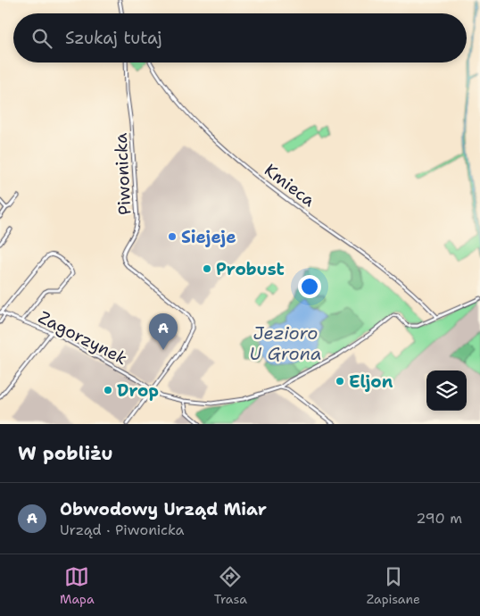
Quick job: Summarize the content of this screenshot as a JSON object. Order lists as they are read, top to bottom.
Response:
{
  "streets": {
    "street": ["Piwonicka", "Kmieca", "Zagorzynek"]
  },
  "crossings": [
    ["Piwonicka", "Zagorzynek"],
    ["Kmieca", "Zagorzynek"]
  ],
  "water": ["Jezioro U Grona"],
  "places": [
    "Siejeje",
    "Probust",
    "Eljon",
    "Drop"
  ],
  "page": {
    "search": "Szukaj tutaj",
    "pins": "A",
    "heading": "W pobliżu",
    "list": [
      {
        "mark": "A",
        "name": "Obwodowy Urząd Miar",
        "note": "Urząd · Piwonicka",
        "value": "290 m"
      }
    ],
    "nav": ["Mapa", "Trasa", "Zapisane"]
  }
}
